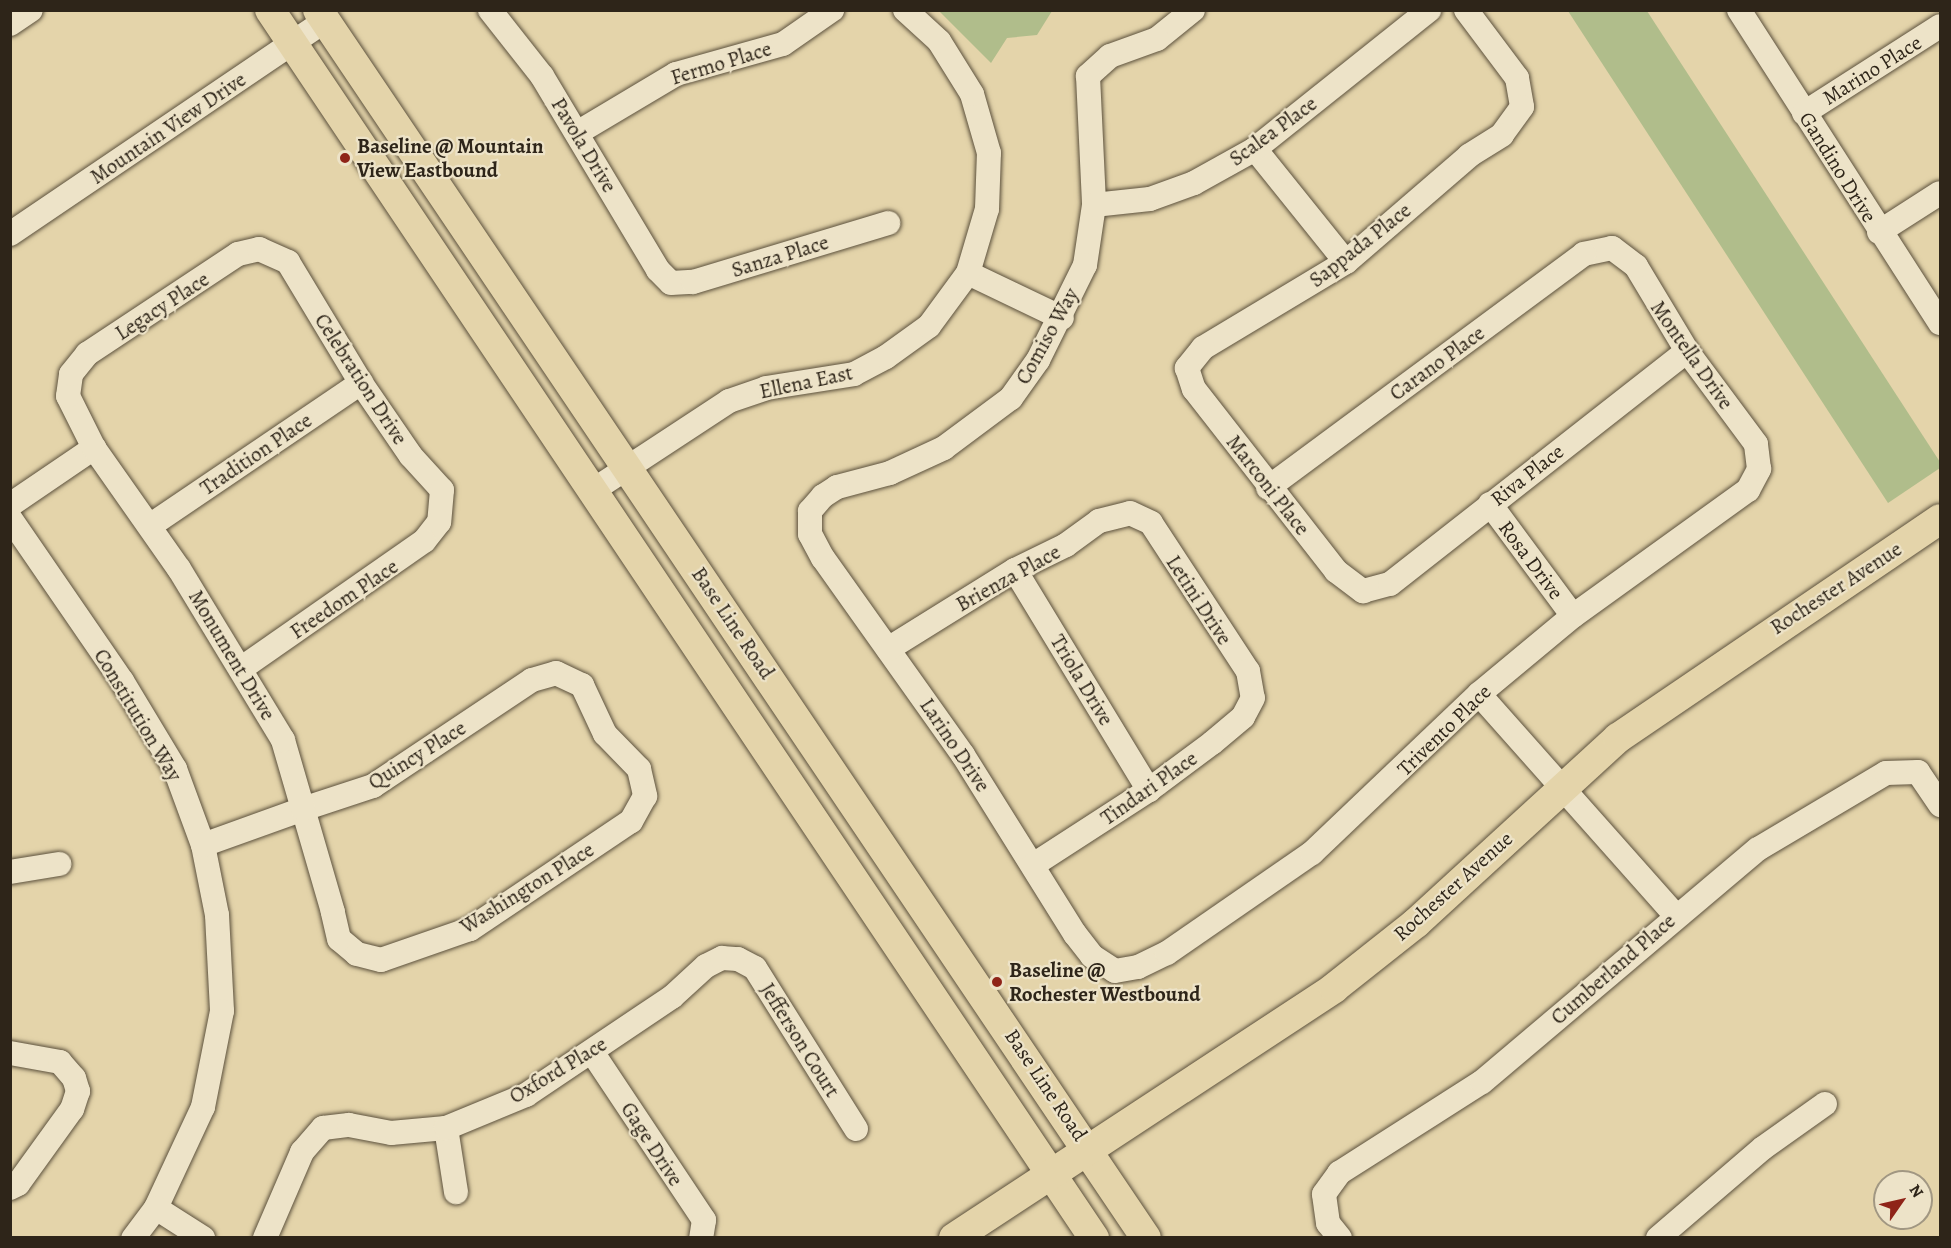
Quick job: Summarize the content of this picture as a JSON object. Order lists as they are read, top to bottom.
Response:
{
  "streets": {
    "main road": ["Rochester Avenue", "Base Line Road"],
    "street": [
      "Fermo Place",
      "Marino Place",
      "Mountain View Drive",
      "Scalea Place",
      "Pavola Drive",
      "Gandino Drive",
      "Sappada Place",
      "Sanza Place",
      "Legacy Place",
      "Comiso Way",
      "Montella Drive",
      "Carano Place",
      "Celebration Drive",
      "Ellena East",
      "Tradition Place",
      "Riva Place",
      "Marconi Place",
      "Rosa Drive",
      "Brienza Place",
      "Freedom Place",
      "Letini Drive",
      "Monument Drive",
      "Triola Drive",
      "Constitution Way",
      "Trivento Place",
      "Larino Drive",
      "Quincy Place",
      "Tindari Place",
      "Washington Place",
      "Cumberland Place",
      "Jefferson Court",
      "Oxford Place",
      "Gage Drive"
    ]
  },
  "crossings": [
    ["Fermo Place", "Pavola Drive"],
    ["Marino Place", "Gandino Drive"],
    ["Mountain View Drive", "Base Line Road"],
    ["Scalea Place", "Comiso Way"],
    ["Pavola Drive", "Sanza Place"],
    ["Sappada Place", "Marconi Place"],
    ["Legacy Place", "Celebration Drive"],
    ["Legacy Place", "Monument Drive"],
    ["Comiso Way", "Larino Drive"],
    ["Montella Drive", "Carano Place"],
    ["Montella Drive", "Riva Place"],
    ["Montella Drive", "Trivento Place"],
    ["Carano Place", "Marconi Place"],
    ["Celebration Drive", "Tradition Place"],
    ["Celebration Drive", "Freedom Place"],
    ["Ellena East", "Base Line Road"],
    ["Tradition Place", "Monument Drive"],
    ["Riva Place", "Marconi Place"],
    ["Riva Place", "Rosa Drive"],
    ["Rosa Drive", "Trivento Place"],
    ["Brienza Place", "Letini Drive"],
    ["Brienza Place", "Triola Drive"],
    ["Brienza Place", "Larino Drive"],
    ["Rochester Avenue", "Base Line Road"],
    ["Freedom Place", "Monument Drive"],
    ["Letini Drive", "Tindari Place"],
    ["Monument Drive", "Quincy Place"],
    ["Monument Drive", "Washington Place"],
    ["Triola Drive", "Tindari Place"],
    ["Constitution Way", "Quincy Place"],
    ["Trivento Place", "Larino Drive"],
    ["Larino Drive", "Tindari Place"],
    ["Quincy Place", "Washington Place"],
    ["Jefferson Court", "Oxford Place"],
    ["Oxford Place", "Gage Drive"]
  ],
  "places": ["Baseline @ Mountain View Eastbound", "Baseline @ Rochester Westbound"],
  "north": "top right"
}
